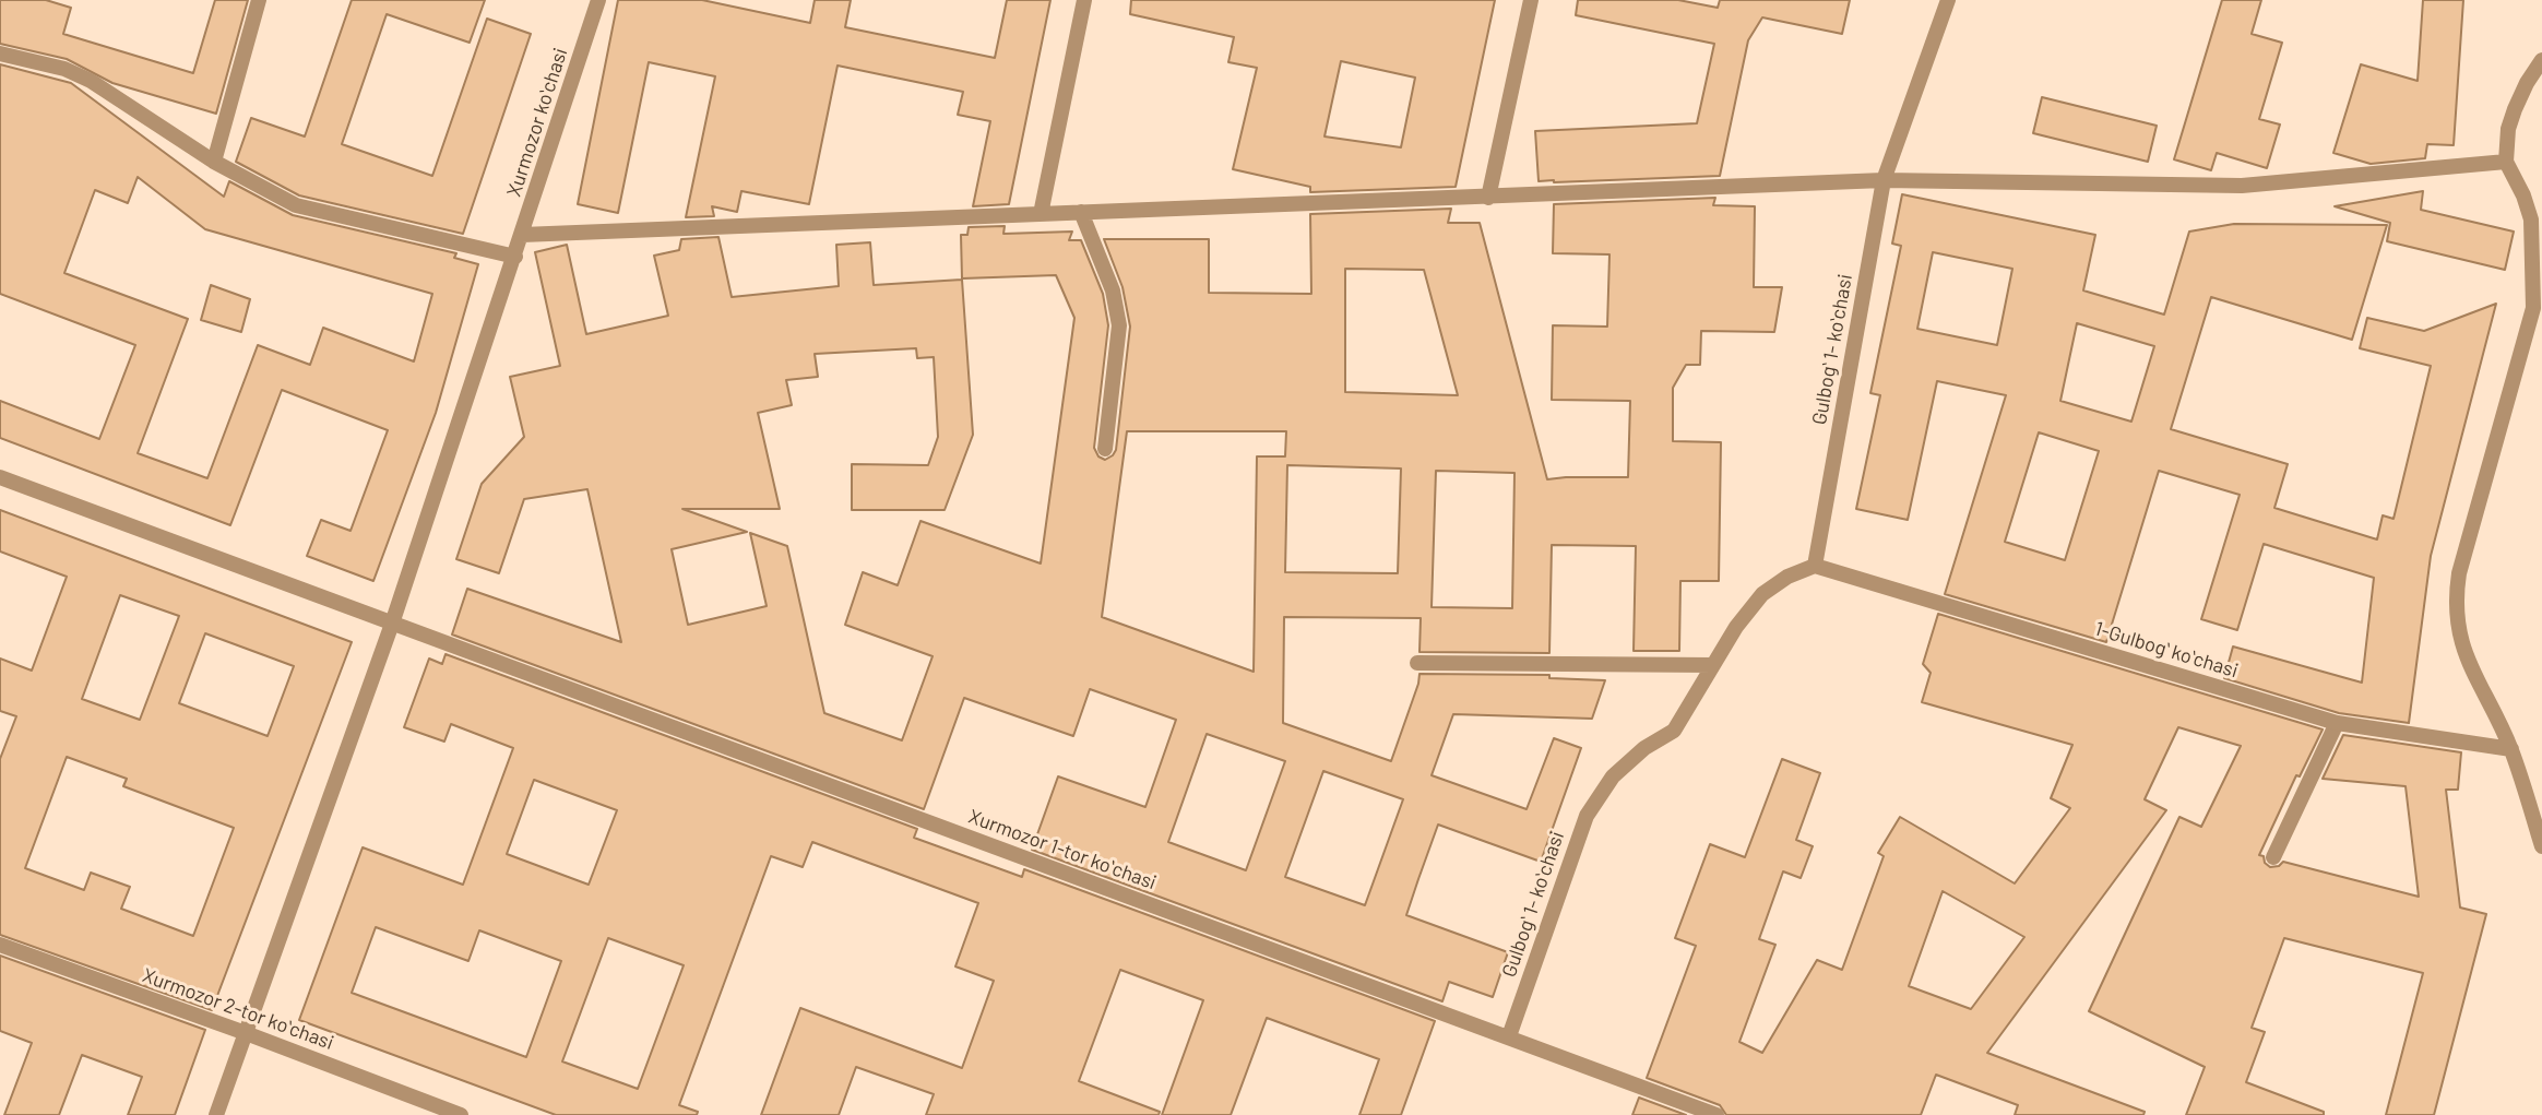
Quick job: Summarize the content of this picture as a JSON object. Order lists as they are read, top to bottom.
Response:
{
  "streets": {
    "street": [
      "Xurmozor koʻchasi",
      "Gulbogʻ 1- koʻchasi",
      "1-Gulbogʻ koʻchasi",
      "Xurmozor 1-tor koʻchasi",
      "Xurmozor 2-tor koʻchasi"
    ]
  },
  "crossings": [
    ["Xurmozor koʻchasi", "Xurmozor 1-tor koʻchasi"],
    ["Xurmozor koʻchasi", "Xurmozor 2-tor koʻchasi"],
    ["Gulbogʻ 1- koʻchasi", "1-Gulbogʻ koʻchasi"],
    ["Gulbogʻ 1- koʻchasi", "Xurmozor 1-tor koʻchasi"]
  ]
}
